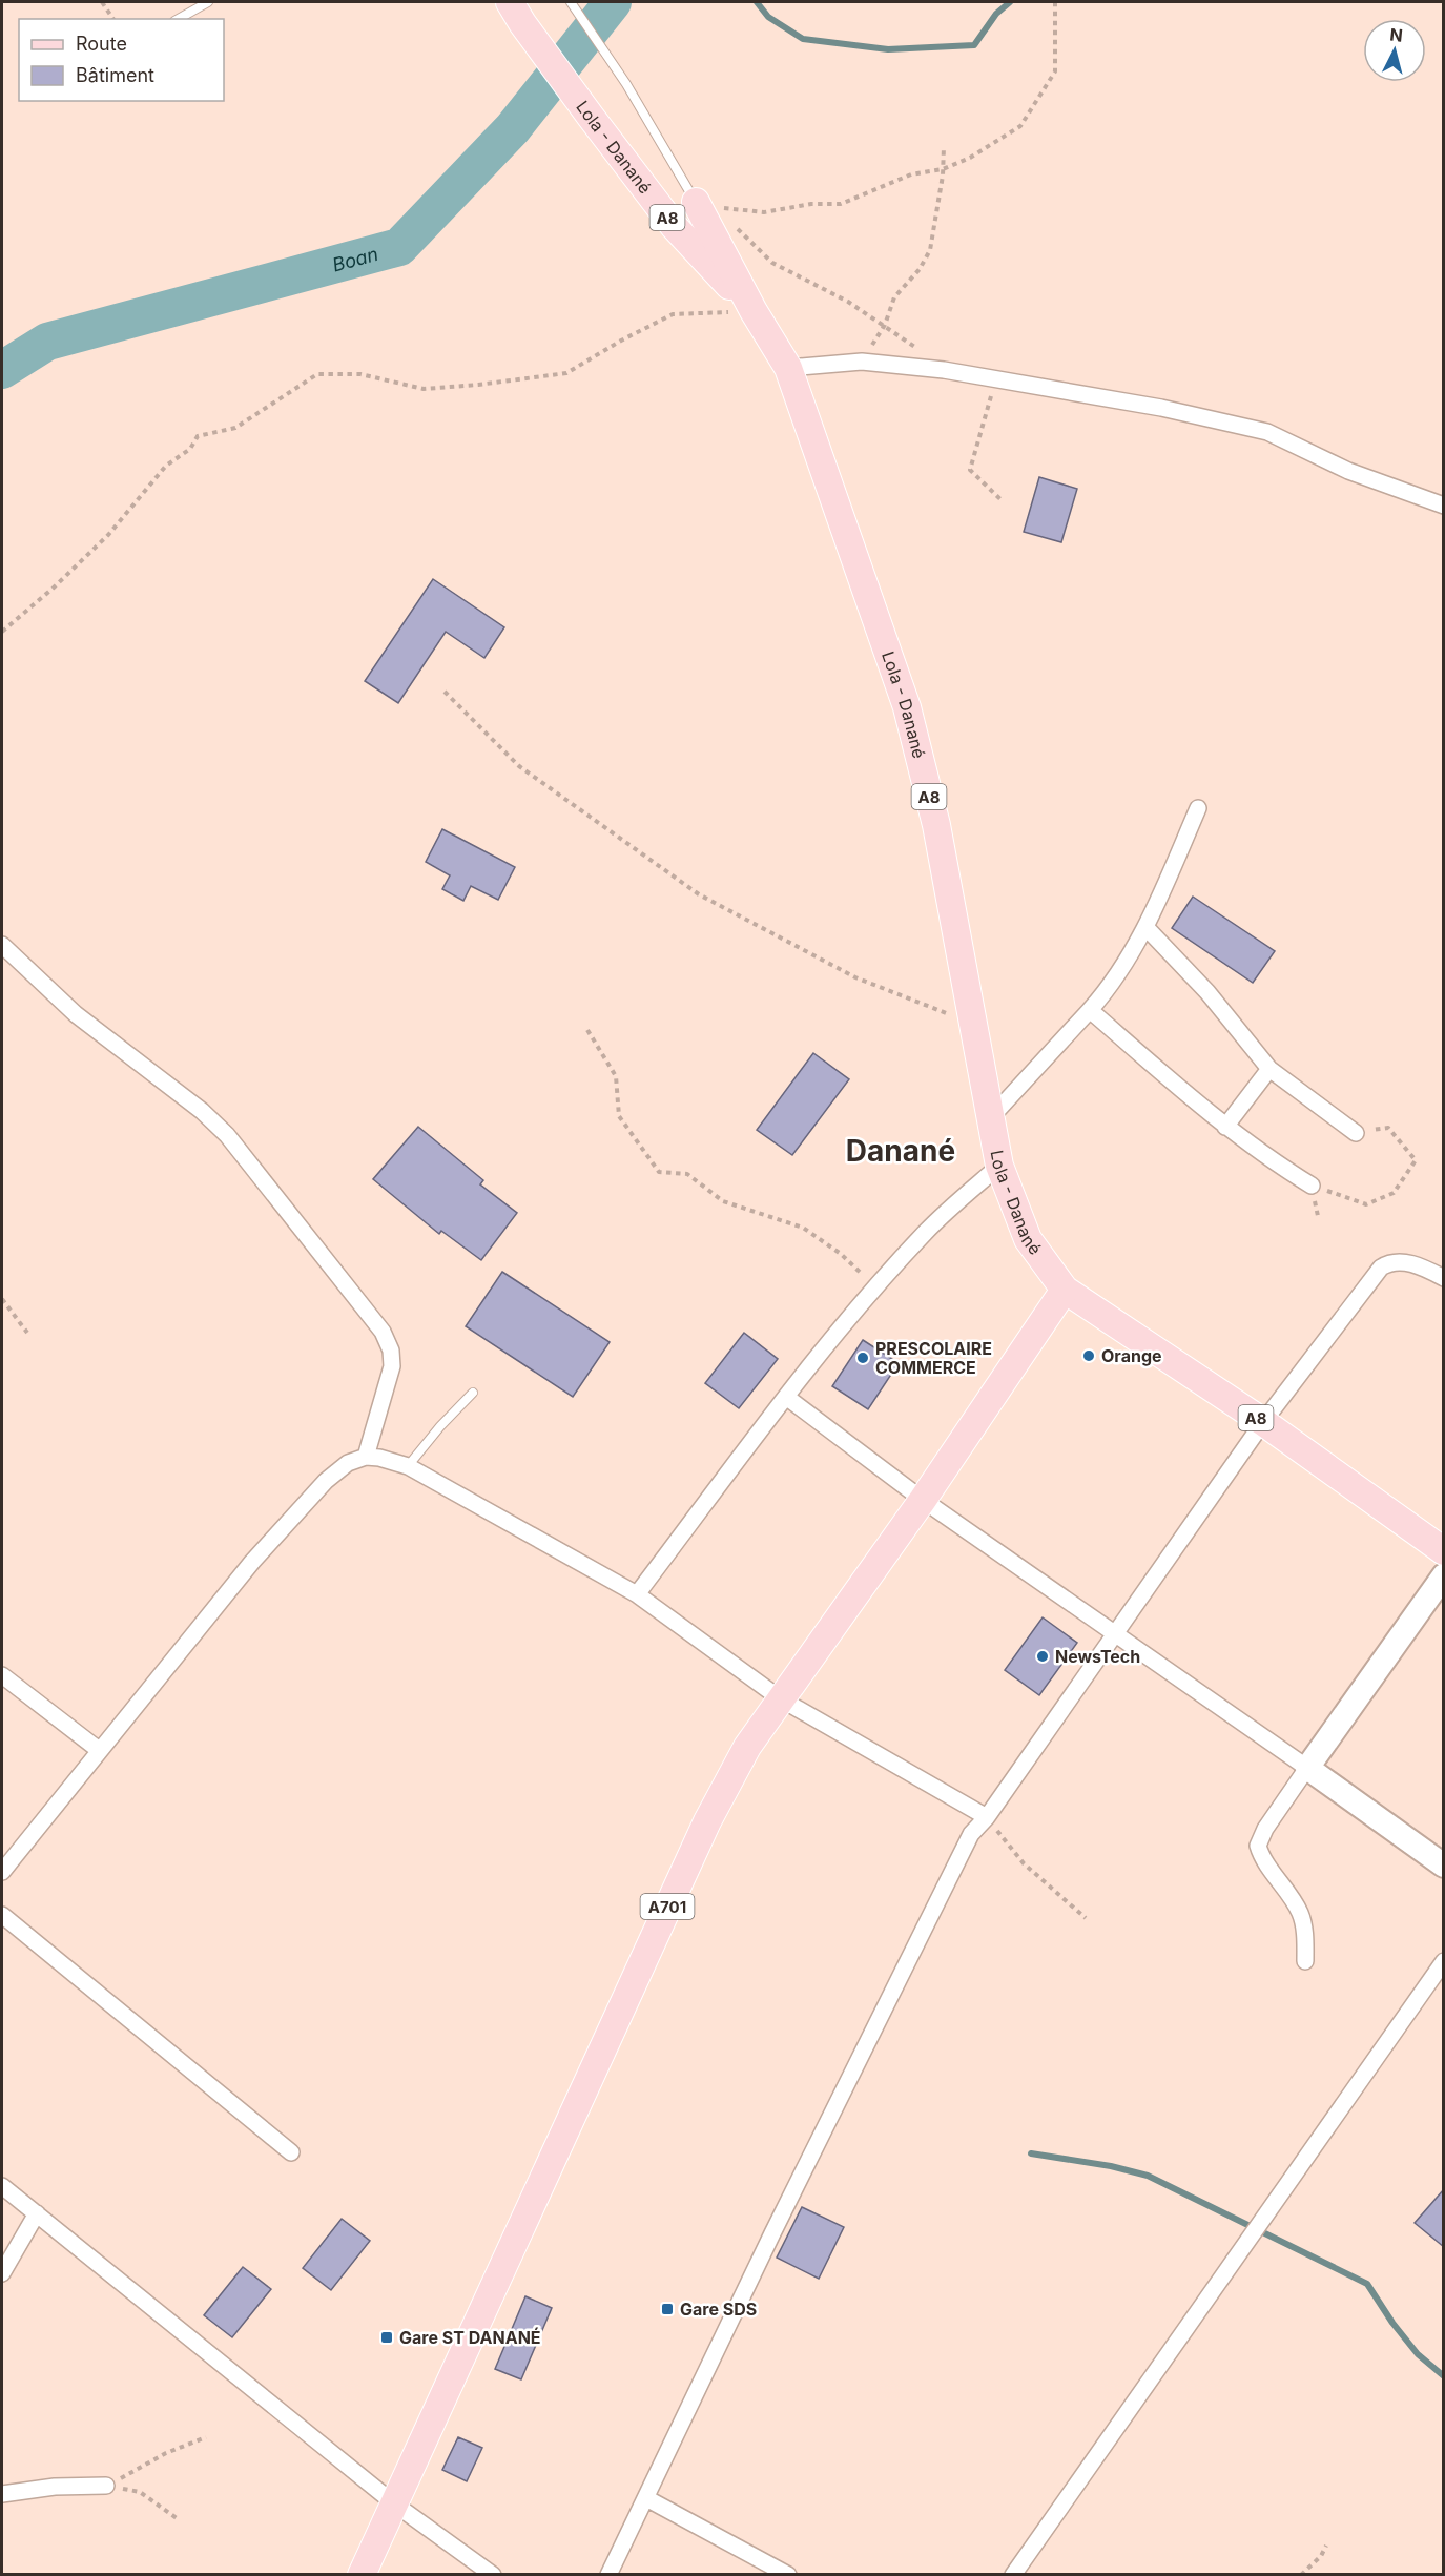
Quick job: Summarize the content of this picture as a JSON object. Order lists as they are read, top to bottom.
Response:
{
  "streets": {
    "main road": ["Lola - Danané", "A8", "A701"]
  },
  "crossings": [
    ["Lola - Danané", "A8"],
    ["Lola - Danané", "A701"],
    ["A8", "A701"]
  ],
  "districts": ["Danané"],
  "water": ["Boan"],
  "places": {
    "other": ["Orange", "PRESCOLAIRE COMMERCE", "NewsTech"],
    "transit": ["Gare SDS", "Gare ST DANANÉ"]
  },
  "legend": ["Route", "Bâtiment"],
  "north": "top"
}
